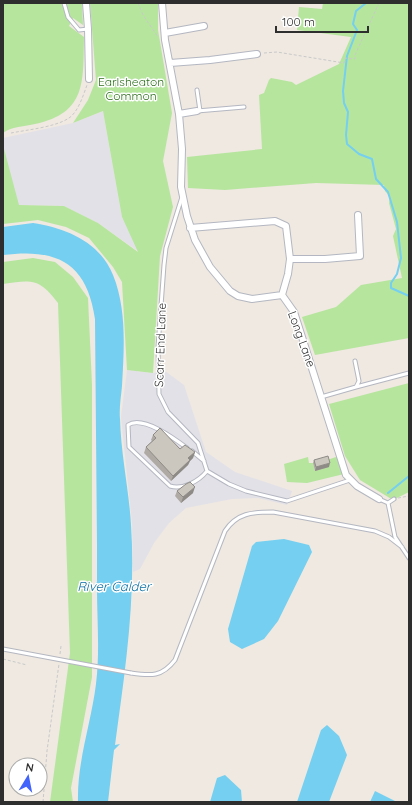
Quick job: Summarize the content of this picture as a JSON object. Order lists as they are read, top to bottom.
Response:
{
  "streets": {
    "street": ["Long Lane"],
    "lane": ["Scarr End Lane"]
  },
  "water": ["River Calder"],
  "parks": ["Earlsheaton Common"],
  "scale_bar": "100 m",
  "north": "top"
}
